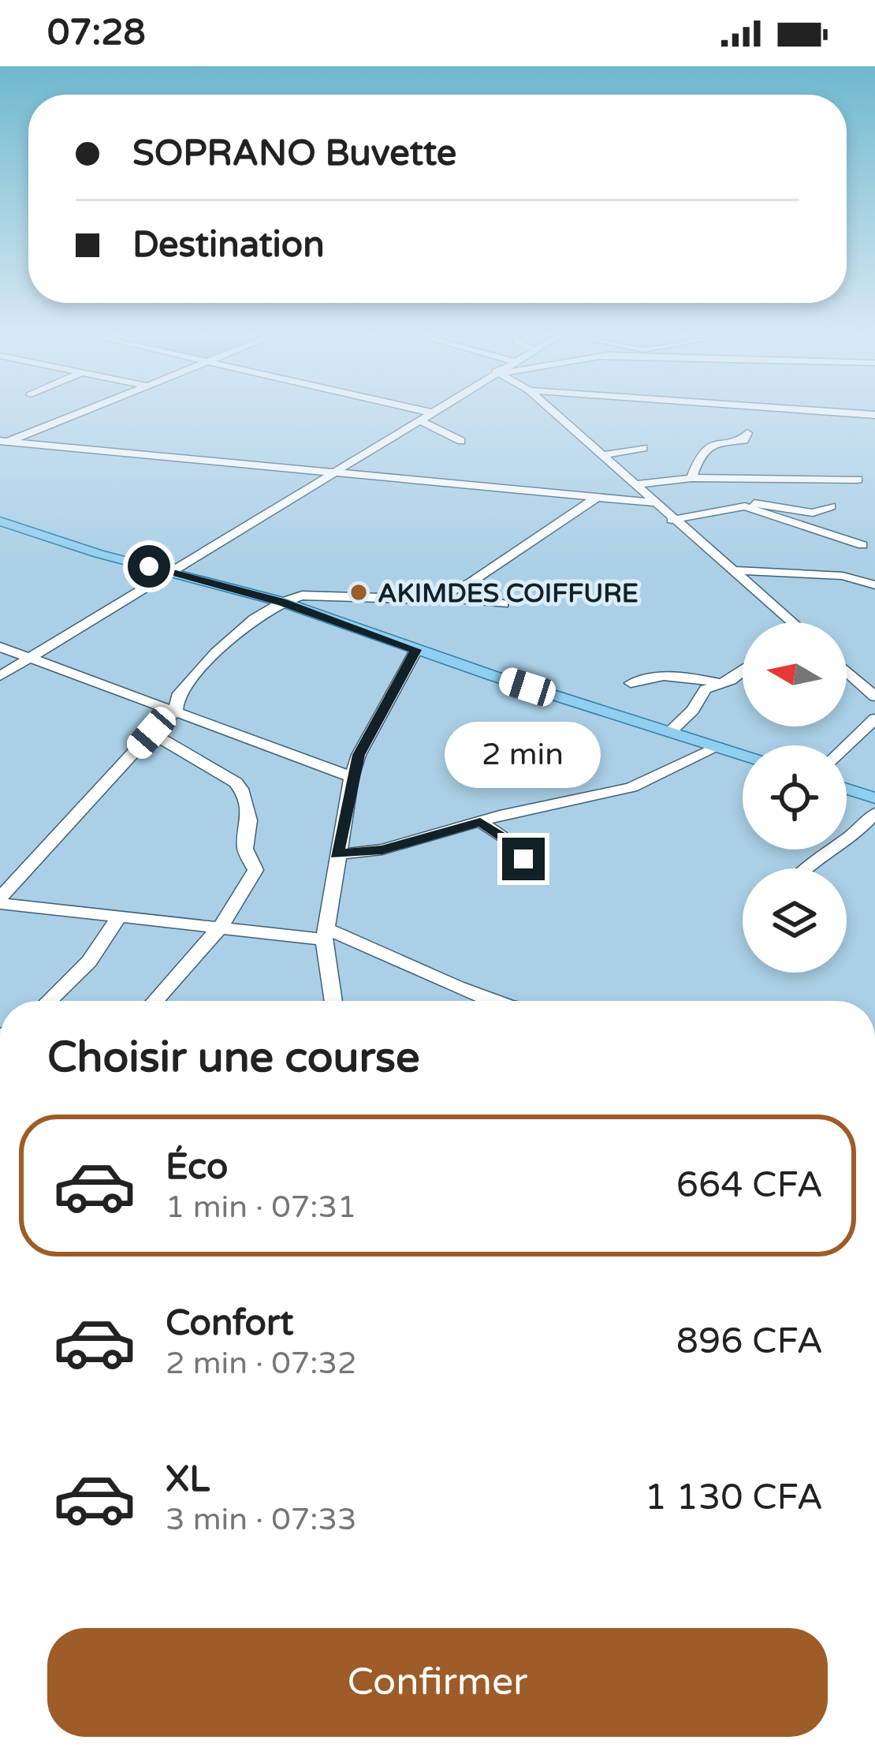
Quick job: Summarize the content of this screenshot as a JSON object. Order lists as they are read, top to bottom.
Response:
{
  "places": ["AKIMDES COIFFURE"],
  "north": "left",
  "page": {
    "status": "07:28",
    "banner": ["SOPRANO Buvette", "Destination"],
    "bubble": "2 min",
    "heading": "Choisir une course",
    "list": [
      {
        "name": "Éco",
        "note": "1 min · 07:31",
        "value": "664 CFA"
      },
      {
        "name": "Confort",
        "note": "2 min · 07:32",
        "value": "896 CFA"
      },
      {
        "name": "XL",
        "note": "3 min · 07:33",
        "value": "1 130 CFA"
      }
    ],
    "buttons": "Confirmer"
  }
}
